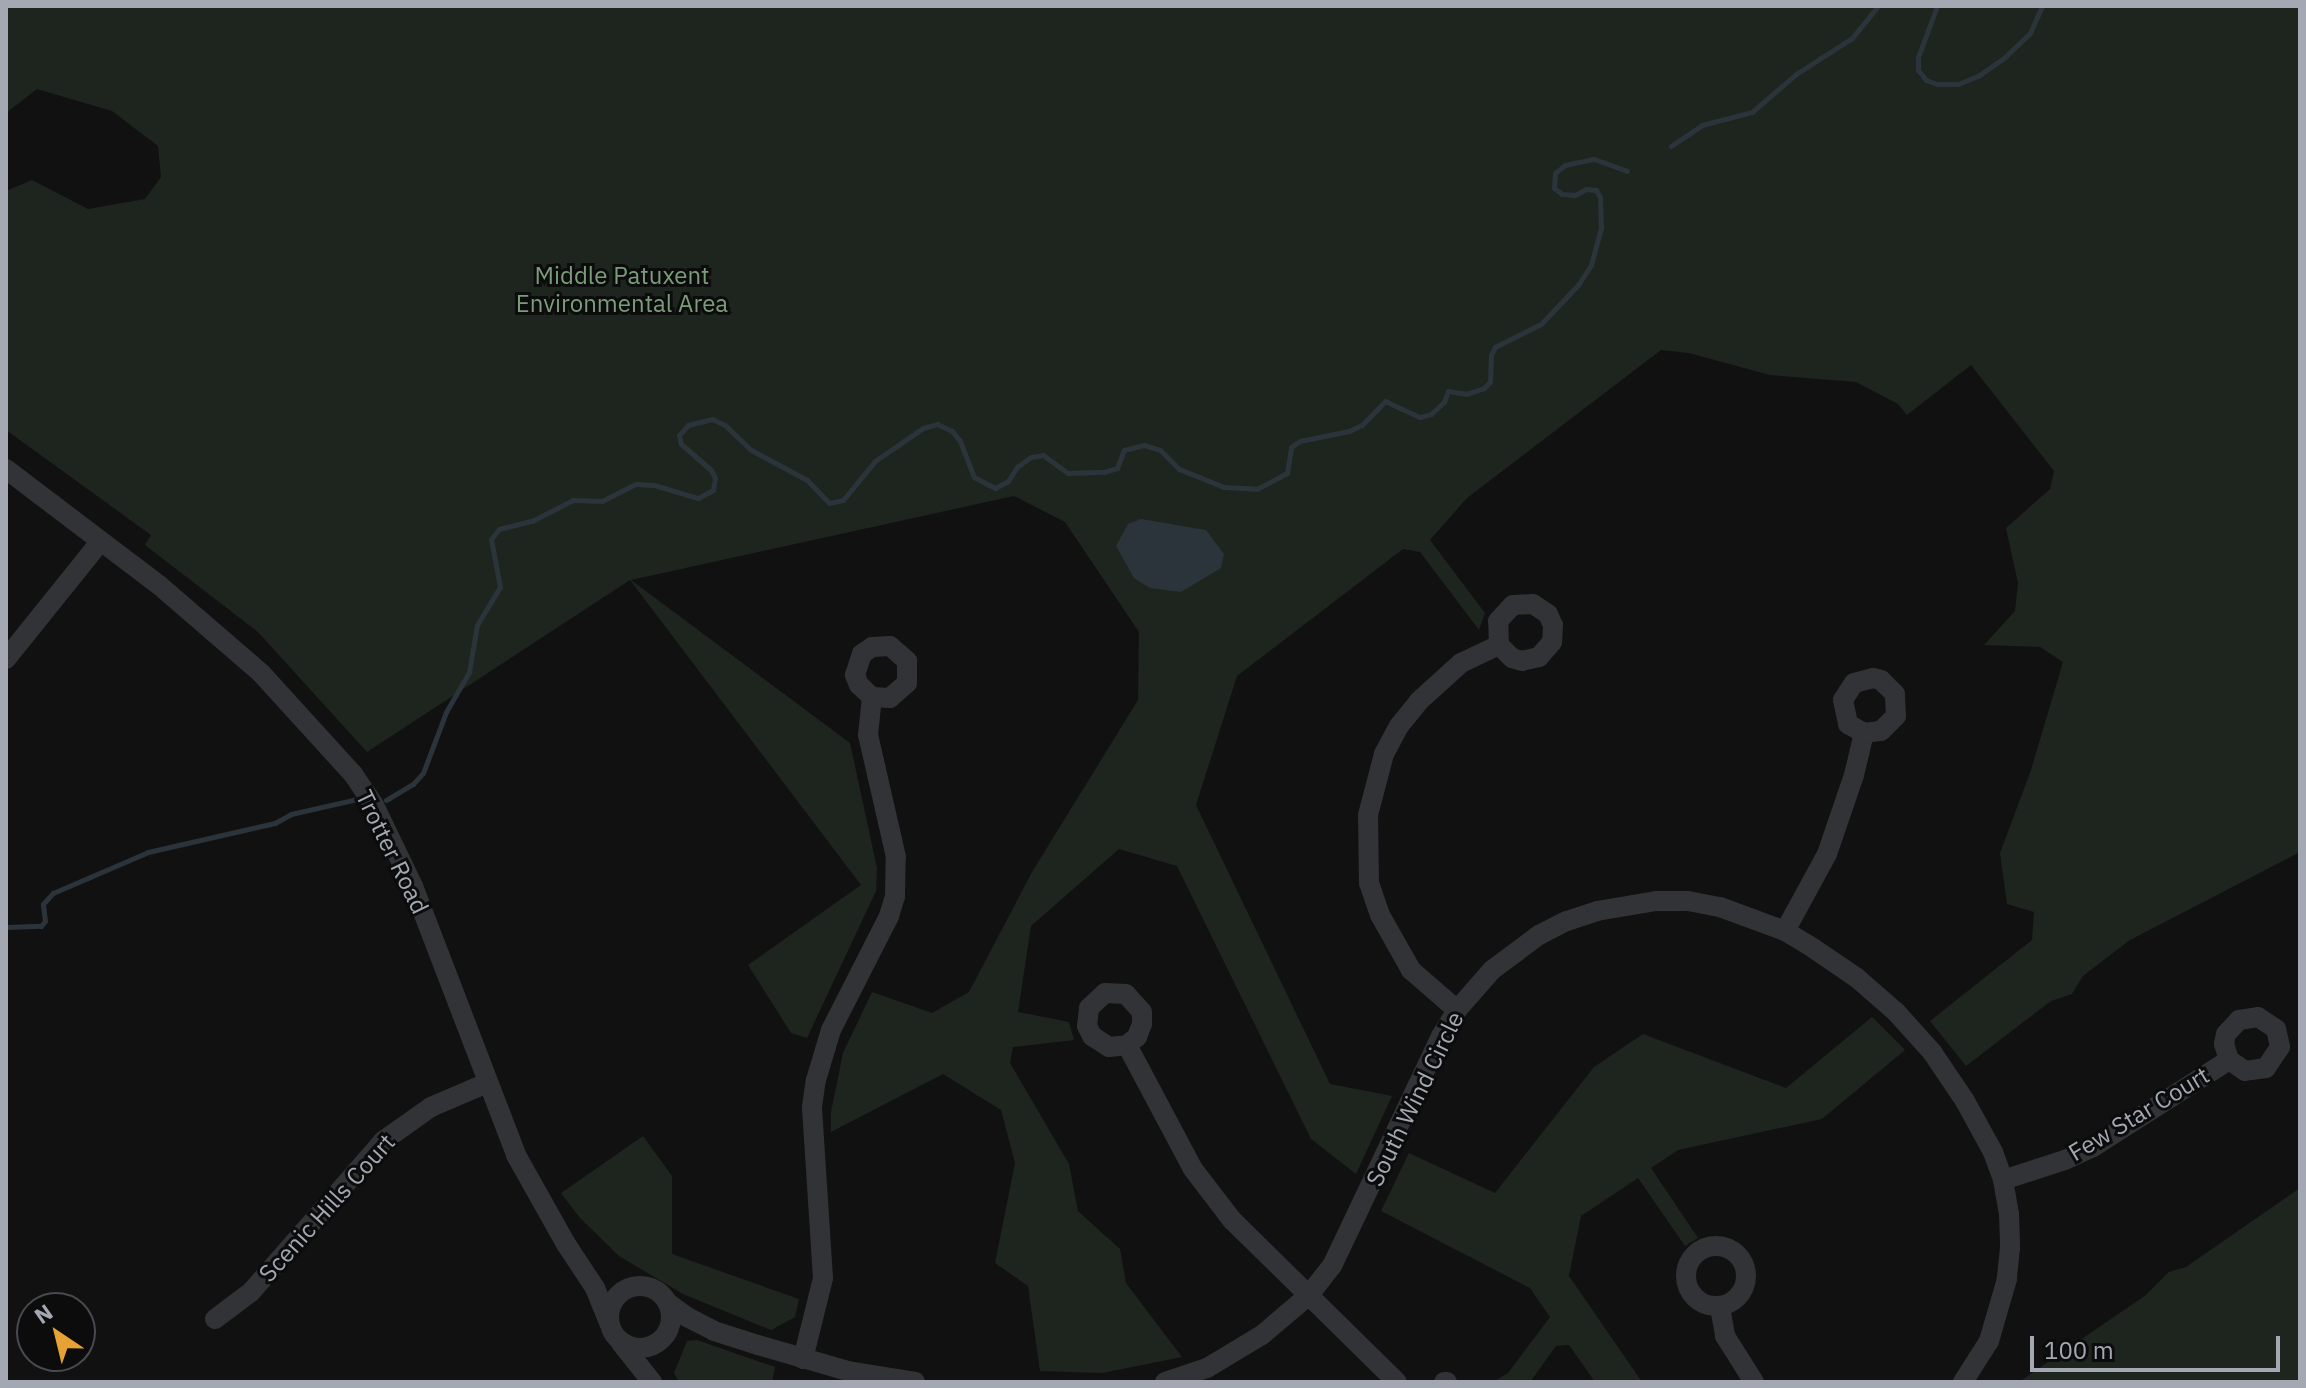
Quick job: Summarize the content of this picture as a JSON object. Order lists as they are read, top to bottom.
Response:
{
  "streets": {
    "street": [
      "Trotter Road",
      "South Wind Circle",
      "Few Star Court",
      "Scenic Hills Court"
    ]
  },
  "crossings": [
    ["Trotter Road", "Scenic Hills Court"],
    ["South Wind Circle", "Few Star Court"]
  ],
  "parks": ["Middle Patuxent Environmental Area"],
  "scale_bar": "100 m",
  "north": "top left"
}
